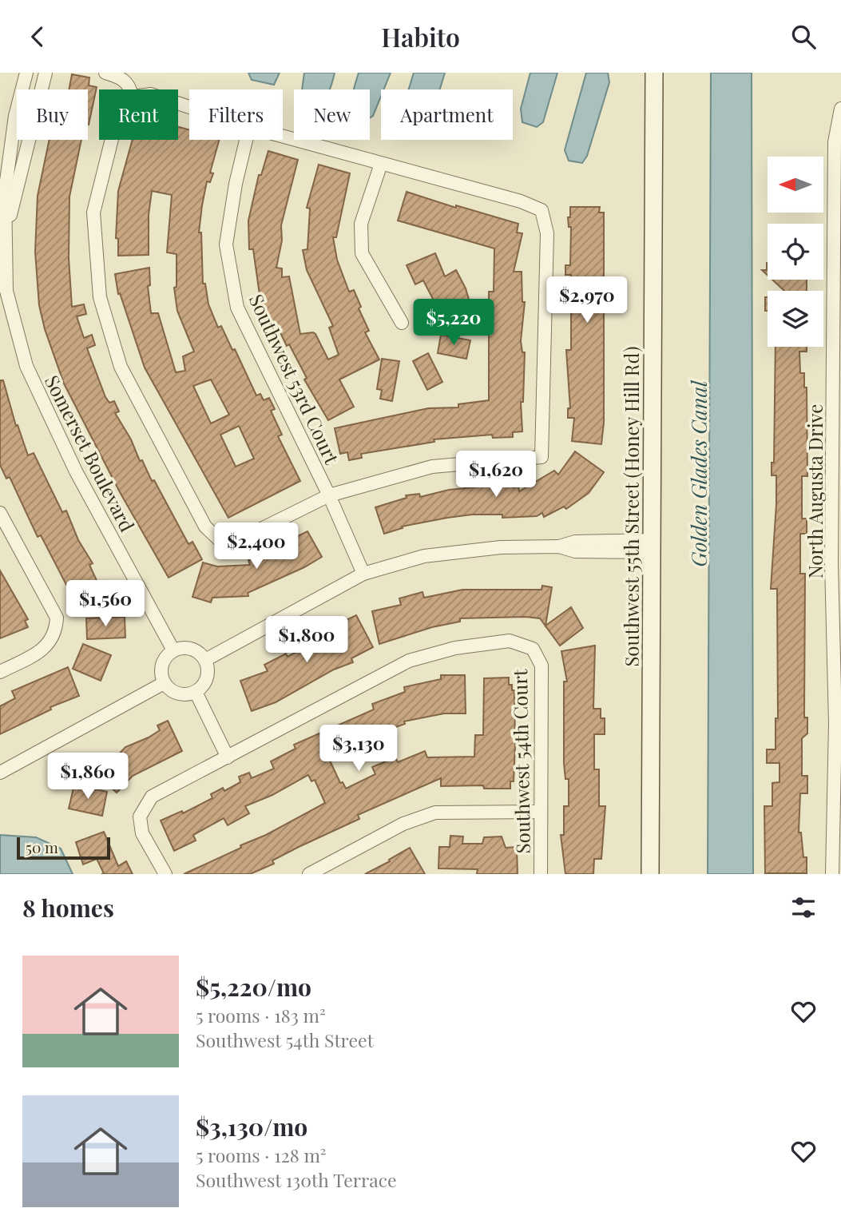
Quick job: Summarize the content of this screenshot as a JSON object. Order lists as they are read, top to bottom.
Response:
{
  "streets": {
    "street": [
      "Southwest 53rd Court",
      "Somerset Boulevard",
      "North Augusta Drive",
      "Southwest 55th Street (Honey Hill Rd)",
      "Southwest 54th Court"
    ]
  },
  "water": ["Golden Glades Canal"],
  "scale_bar": "50 m",
  "north": "left",
  "page": {
    "header": "Habito",
    "chip": [
      "Buy",
      "Rent",
      "Filters",
      "New",
      "Apartment"
    ],
    "price": [
      "$2,970",
      "$5,220",
      "$1,620",
      "$2,400",
      "$1,560",
      "$1,800",
      "$3,130",
      "$1,860"
    ],
    "scale": "50 m",
    "heading": "8 homes",
    "list": [
      {
        "name": "$5,220/mo",
        "note": "5 rooms · 183 m² · Southwest 54th Street"
      },
      {
        "name": "$3,130/mo",
        "note": "5 rooms · 128 m² · Southwest 130th Terrace"
      }
    ]
  }
}
